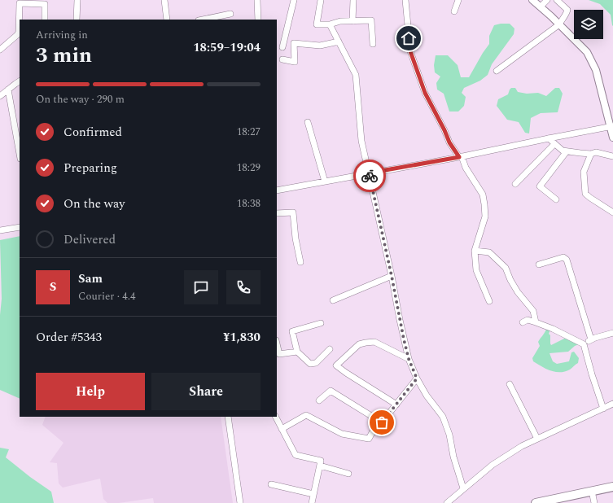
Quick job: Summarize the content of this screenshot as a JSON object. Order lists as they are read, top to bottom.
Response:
{
  "page": {
    "heading": ["3 min", "Arriving in", "18:59–19:04"],
    "panel": [
      "Sam",
      "Courier · 4.4",
      "Order #5343",
      "¥1,830"
    ],
    "bar": "On the way · 290 m",
    "list": [
      ["Confirmed", "18:27"],
      ["Preparing", "18:29"],
      ["On the way", "18:38"],
      "Delivered"
    ],
    "round": "S",
    "buttons": ["Help", "Share"]
  }
}
